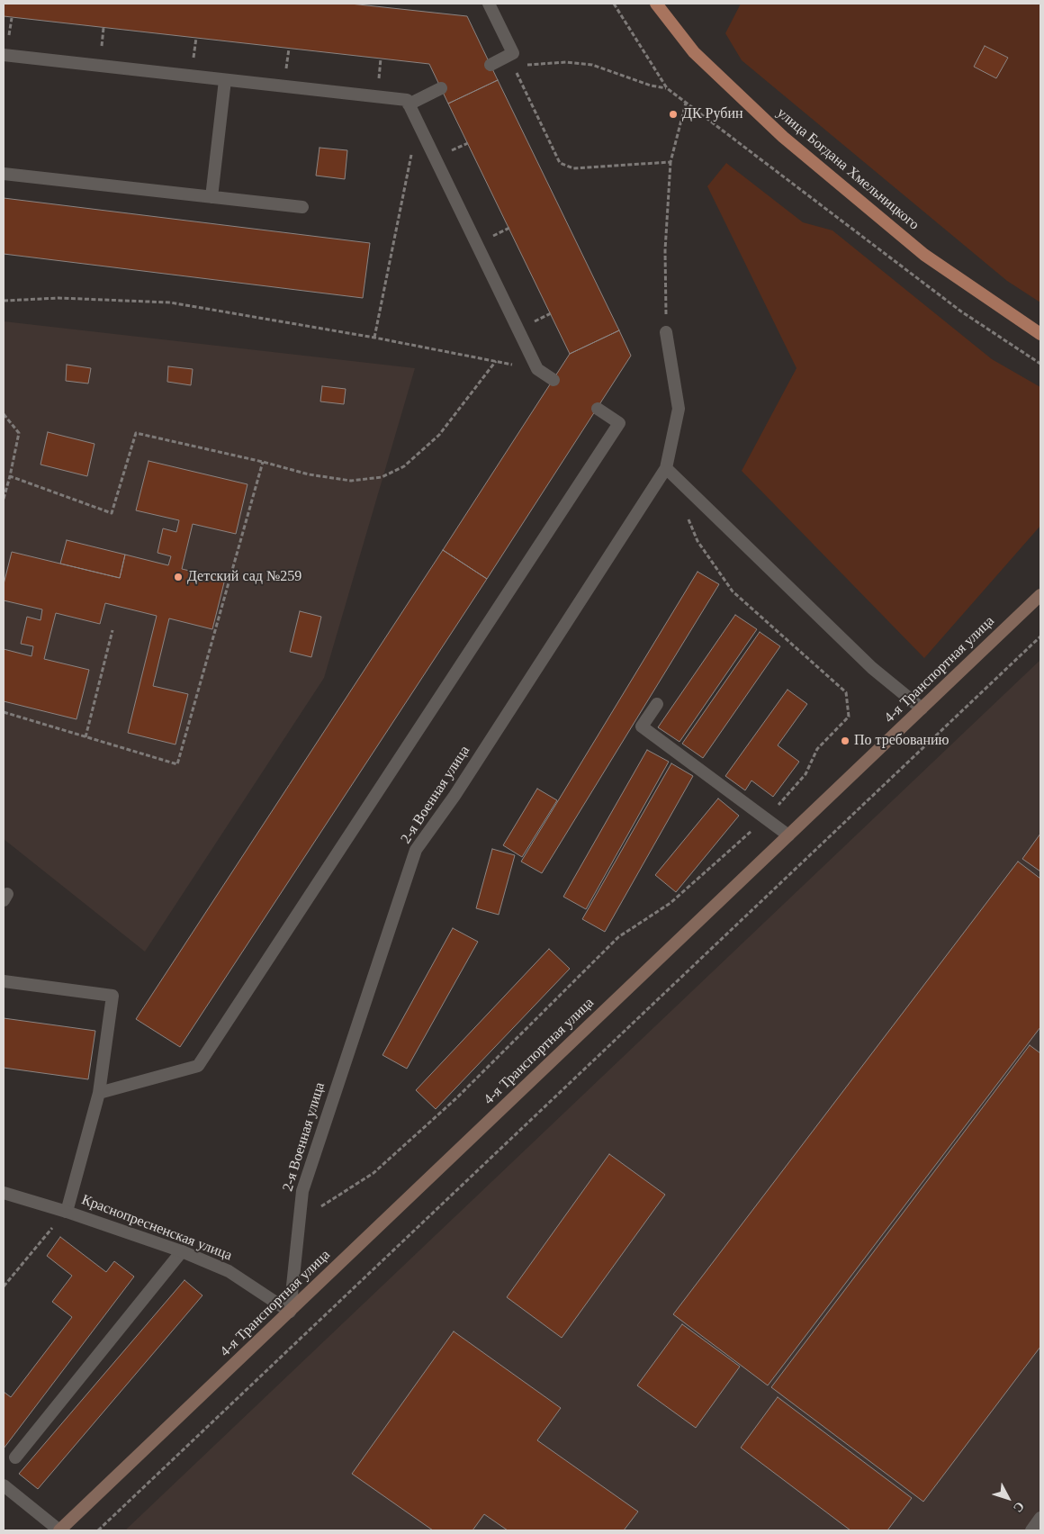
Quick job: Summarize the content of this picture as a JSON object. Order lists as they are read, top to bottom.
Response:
{
  "streets": {
    "main road": ["улица Богдана Хмельницкого", "4-я Транспортная улица"],
    "street": ["2-я Военная улица", "Краснопресненская улица"]
  },
  "crossings": [
    ["4-я Транспортная улица", "2-я Военная улица"],
    ["4-я Транспортная улица", "Краснопресненская улица"],
    ["2-я Военная улица", "Краснопресненская улица"]
  ],
  "places": ["ДК Рубин", "Детский сад №259", "По требованию"],
  "north": "bottom right"
}
